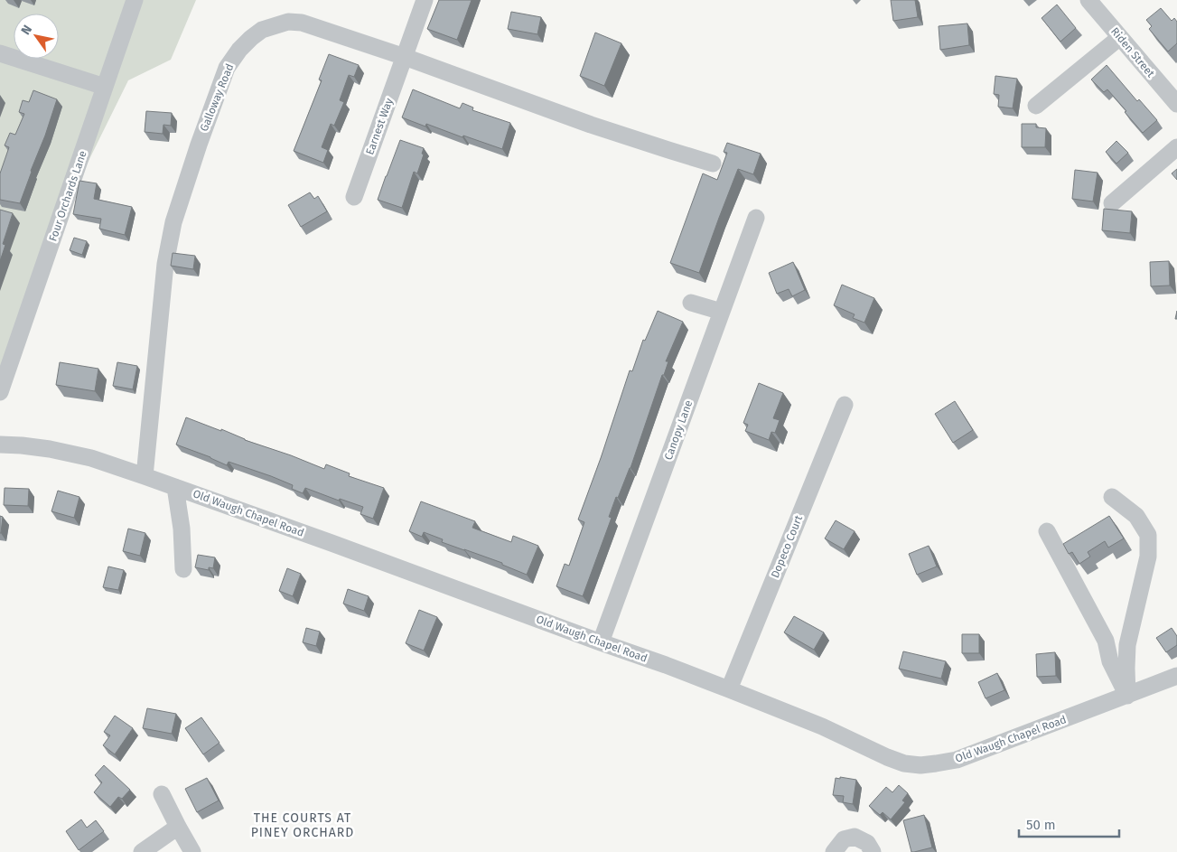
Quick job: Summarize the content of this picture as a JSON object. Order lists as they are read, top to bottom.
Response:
{
  "streets": {
    "street": [
      "Riden Street",
      "Galloway Road",
      "Earnest Way",
      "Four Orchards Lane",
      "Canopy Lane",
      "Old Waugh Chapel Road",
      "Dopeco Court"
    ]
  },
  "crossings": [
    ["Galloway Road", "Earnest Way"],
    ["Galloway Road", "Old Waugh Chapel Road"],
    ["Canopy Lane", "Old Waugh Chapel Road"],
    ["Old Waugh Chapel Road", "Dopeco Court"]
  ],
  "districts": ["THE COURTS AT PINEY ORCHARD"],
  "scale_bar": "50 m",
  "north": "top left"
}
